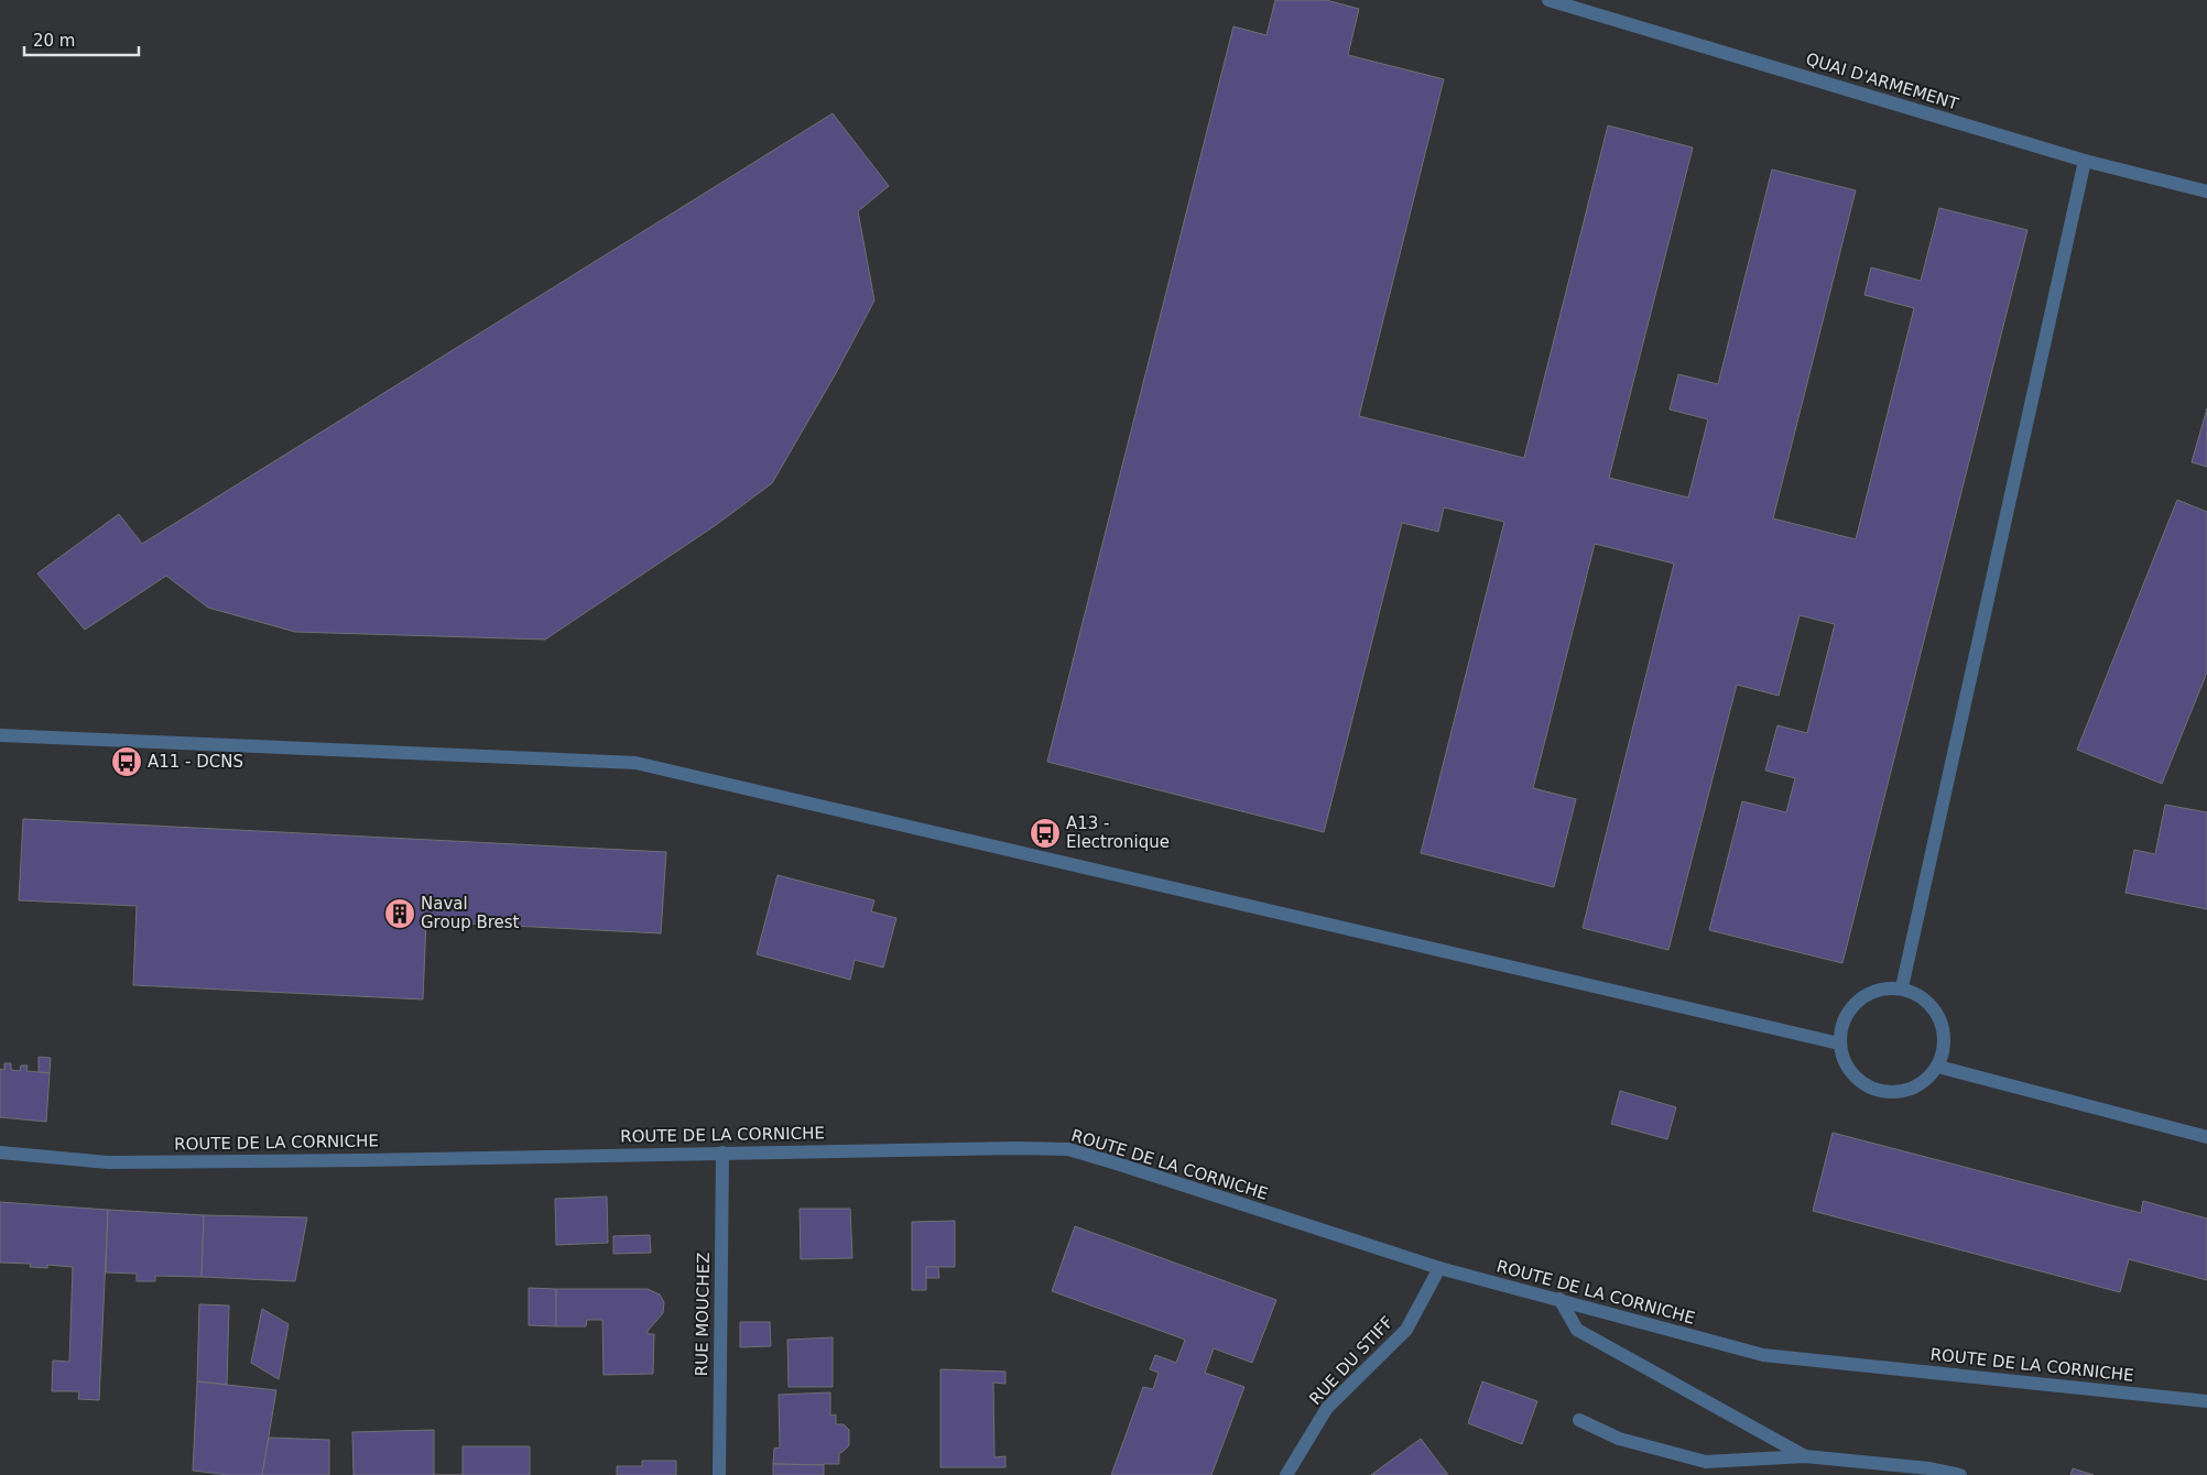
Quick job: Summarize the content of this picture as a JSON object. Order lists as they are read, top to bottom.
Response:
{
  "streets": {
    "street": [
      "QUAI D'ARMEMENT",
      "ROUTE DE LA CORNICHE",
      "RUE MOUCHEZ",
      "RUE DU STIFF"
    ]
  },
  "crossings": [
    ["ROUTE DE LA CORNICHE", "RUE MOUCHEZ"],
    ["ROUTE DE LA CORNICHE", "RUE DU STIFF"]
  ],
  "places": {
    "bus stop": ["A11 - DCNS", "A13 - Electronique"],
    "building": ["Naval Group Brest"]
  },
  "scale_bar": "20 m"
}
